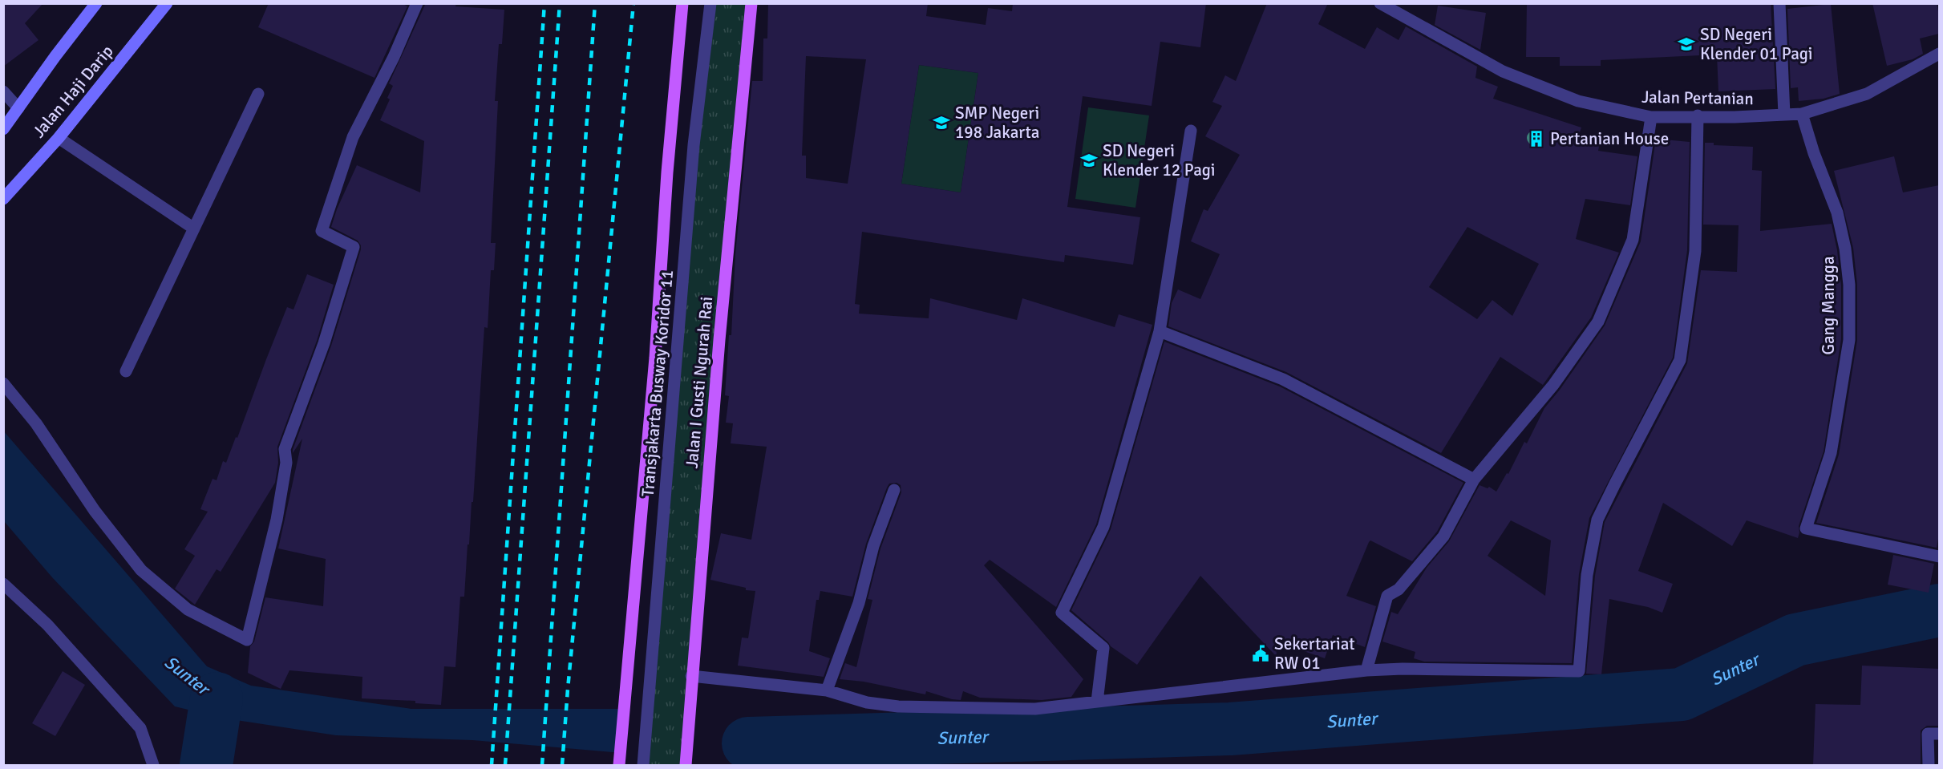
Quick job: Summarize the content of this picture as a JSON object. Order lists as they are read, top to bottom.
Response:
{
  "streets": {
    "main road": ["Jalan Haji Darip", "Jalan I Gusti Ngurah Rai"],
    "street": ["Jalan Pertanian", "Gang Mangga", "Transjakarta Busway Koridor 11"]
  },
  "crossings": [
    ["Jalan Pertanian", "Gang Mangga"]
  ],
  "water": ["Sunter"],
  "places": {
    "school or university": ["SD Negeri Klender 01 Pagi", "SMP Negeri 198 Jakarta", "SD Negeri Klender 12 Pagi"],
    "building": ["Pertanian House"],
    "public building": ["Sekertariat RW 01"]
  }
}
